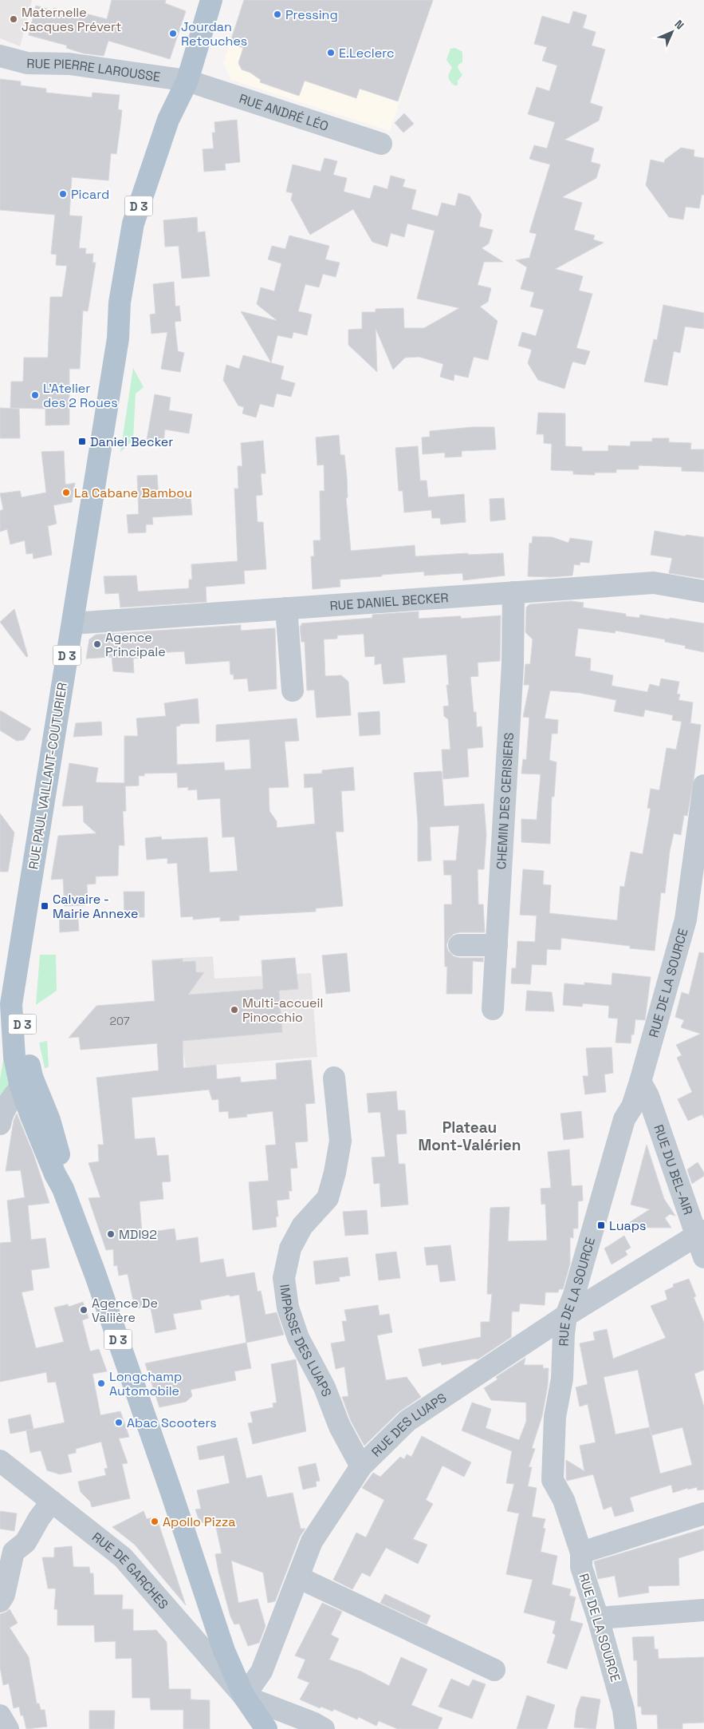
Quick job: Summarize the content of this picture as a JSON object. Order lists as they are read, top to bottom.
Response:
{
  "streets": {
    "main road": ["D 3", "RUE PAUL VAILLANT-COUTURIER"],
    "street": [
      "RUE PIERRE LAROUSSE",
      "RUE ANDRÉ LÉO",
      "RUE DANIEL BECKER",
      "CHEMIN DES CERISIERS",
      "RUE DE LA SOURCE",
      "RUE DU BEL-AIR",
      "IMPASSE DES LUAPS",
      "RUE DES LUAPS",
      "RUE DE GARCHES"
    ]
  },
  "crossings": [
    ["RUE PIERRE LAROUSSE", "RUE ANDRÉ LÉO"],
    ["RUE PIERRE LAROUSSE", "RUE PAUL VAILLANT-COUTURIER"],
    ["RUE ANDRÉ LÉO", "RUE PAUL VAILLANT-COUTURIER"],
    ["RUE DANIEL BECKER", "RUE PAUL VAILLANT-COUTURIER"],
    ["RUE DANIEL BECKER", "CHEMIN DES CERISIERS"],
    ["RUE PAUL VAILLANT-COUTURIER", "RUE DES LUAPS"],
    ["RUE PAUL VAILLANT-COUTURIER", "RUE DE GARCHES"],
    ["RUE DE LA SOURCE", "RUE DU BEL-AIR"],
    ["RUE DE LA SOURCE", "RUE DES LUAPS"],
    ["RUE DU BEL-AIR", "RUE DES LUAPS"],
    ["IMPASSE DES LUAPS", "RUE DES LUAPS"],
    ["RUE DES LUAPS", "RUE DE GARCHES"]
  ],
  "districts": ["Plateau Mont-Valérien"],
  "places": {
    "other": [
      "Pressing",
      "Maternelle Jacques Prévert",
      "Jourdan Retouches",
      "E.Leclerc",
      "Picard",
      "L'Atelier des 2 Roues",
      "La Cabane Bambou",
      "Agence Principale",
      "Multi-accueil Pinocchio",
      "MDI92",
      "Agence De Valiière",
      "Longchamp Automobile",
      "Abac Scooters",
      "Apollo Pizza"
    ],
    "transit": ["Daniel Becker", "Calvaire - Mairie Annexe", "Luaps"]
  },
  "house_numbers": ["207"],
  "north": "top right"
}
